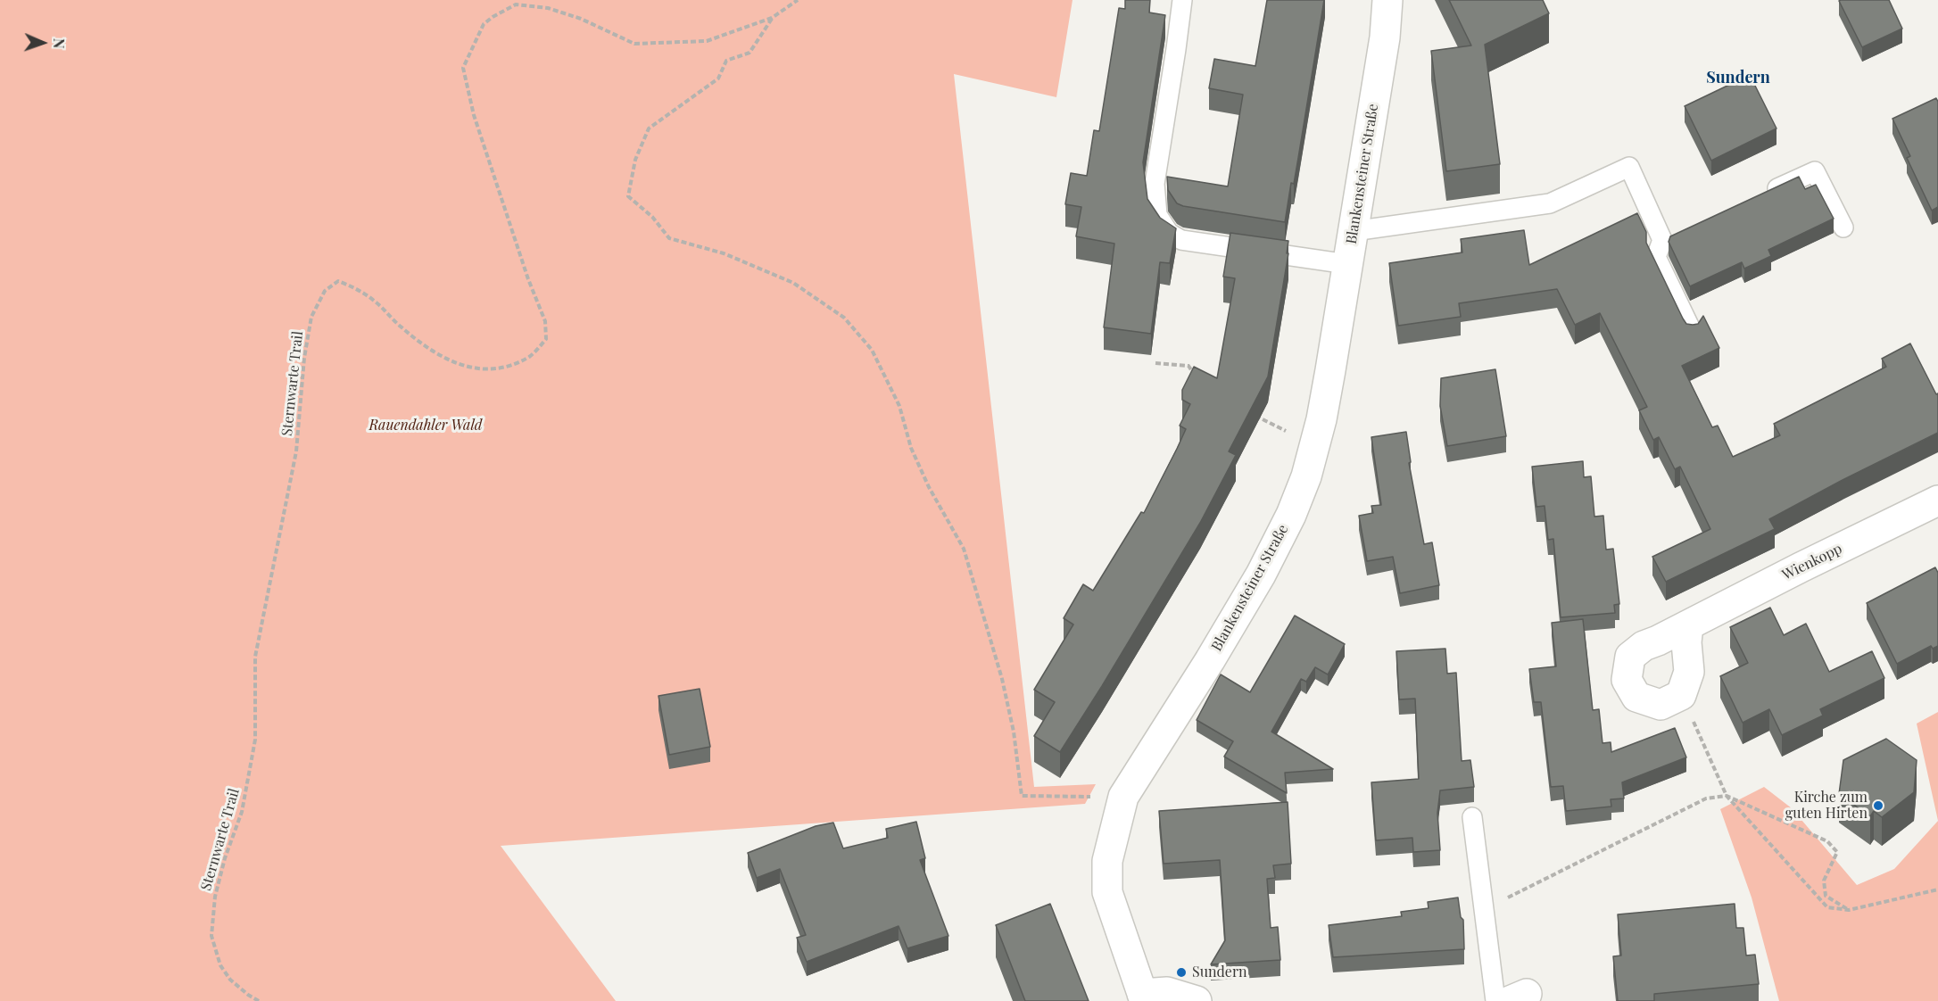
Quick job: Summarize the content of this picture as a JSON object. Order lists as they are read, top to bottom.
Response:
{
  "streets": {
    "street": ["Blankensteiner Straße", "Wienkopp"],
    "path": ["Sternwarte Trail"]
  },
  "districts": ["Sundern"],
  "parks": ["Rauendahler Wald"],
  "places": ["Kirche zum guten Hirten", "Sundern"],
  "north": "right"
}
